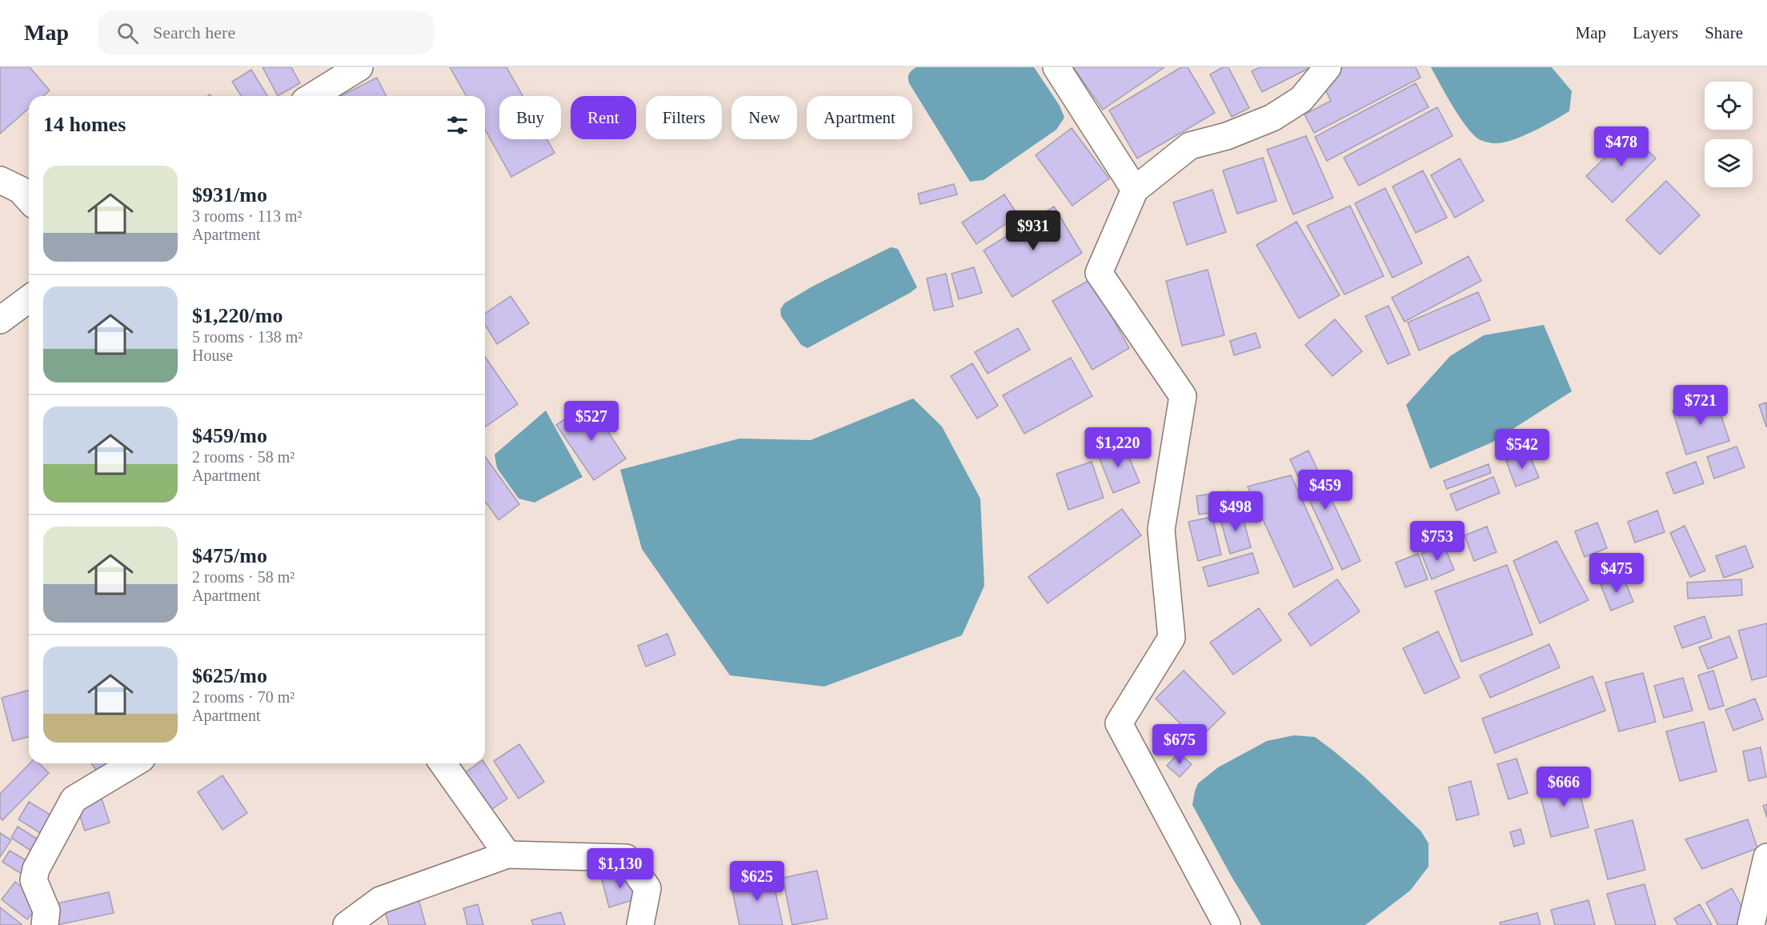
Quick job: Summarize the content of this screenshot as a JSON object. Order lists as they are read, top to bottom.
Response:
{
  "page": {
    "header": "Map",
    "search": "Search here",
    "nav": ["Map", "Layers", "Share"],
    "chip": [
      "Buy",
      "Rent",
      "Filters",
      "New",
      "Apartment"
    ],
    "heading": "14 homes",
    "price": [
      "$478",
      "$931",
      "$721",
      "$527",
      "$1,220",
      "$542",
      "$459",
      "$498",
      "$753",
      "$475",
      "$675",
      "$666",
      "$1,130",
      "$625"
    ],
    "list": [
      {
        "name": "$931/mo",
        "note": "3 rooms · 113 m² · Apartment"
      },
      {
        "name": "$1,220/mo",
        "note": "5 rooms · 138 m² · House"
      },
      {
        "name": "$459/mo",
        "note": "2 rooms · 58 m² · Apartment"
      },
      {
        "name": "$475/mo",
        "note": "2 rooms · 58 m² · Apartment"
      },
      {
        "name": "$625/mo",
        "note": "2 rooms · 70 m² · Apartment"
      }
    ]
  }
}
